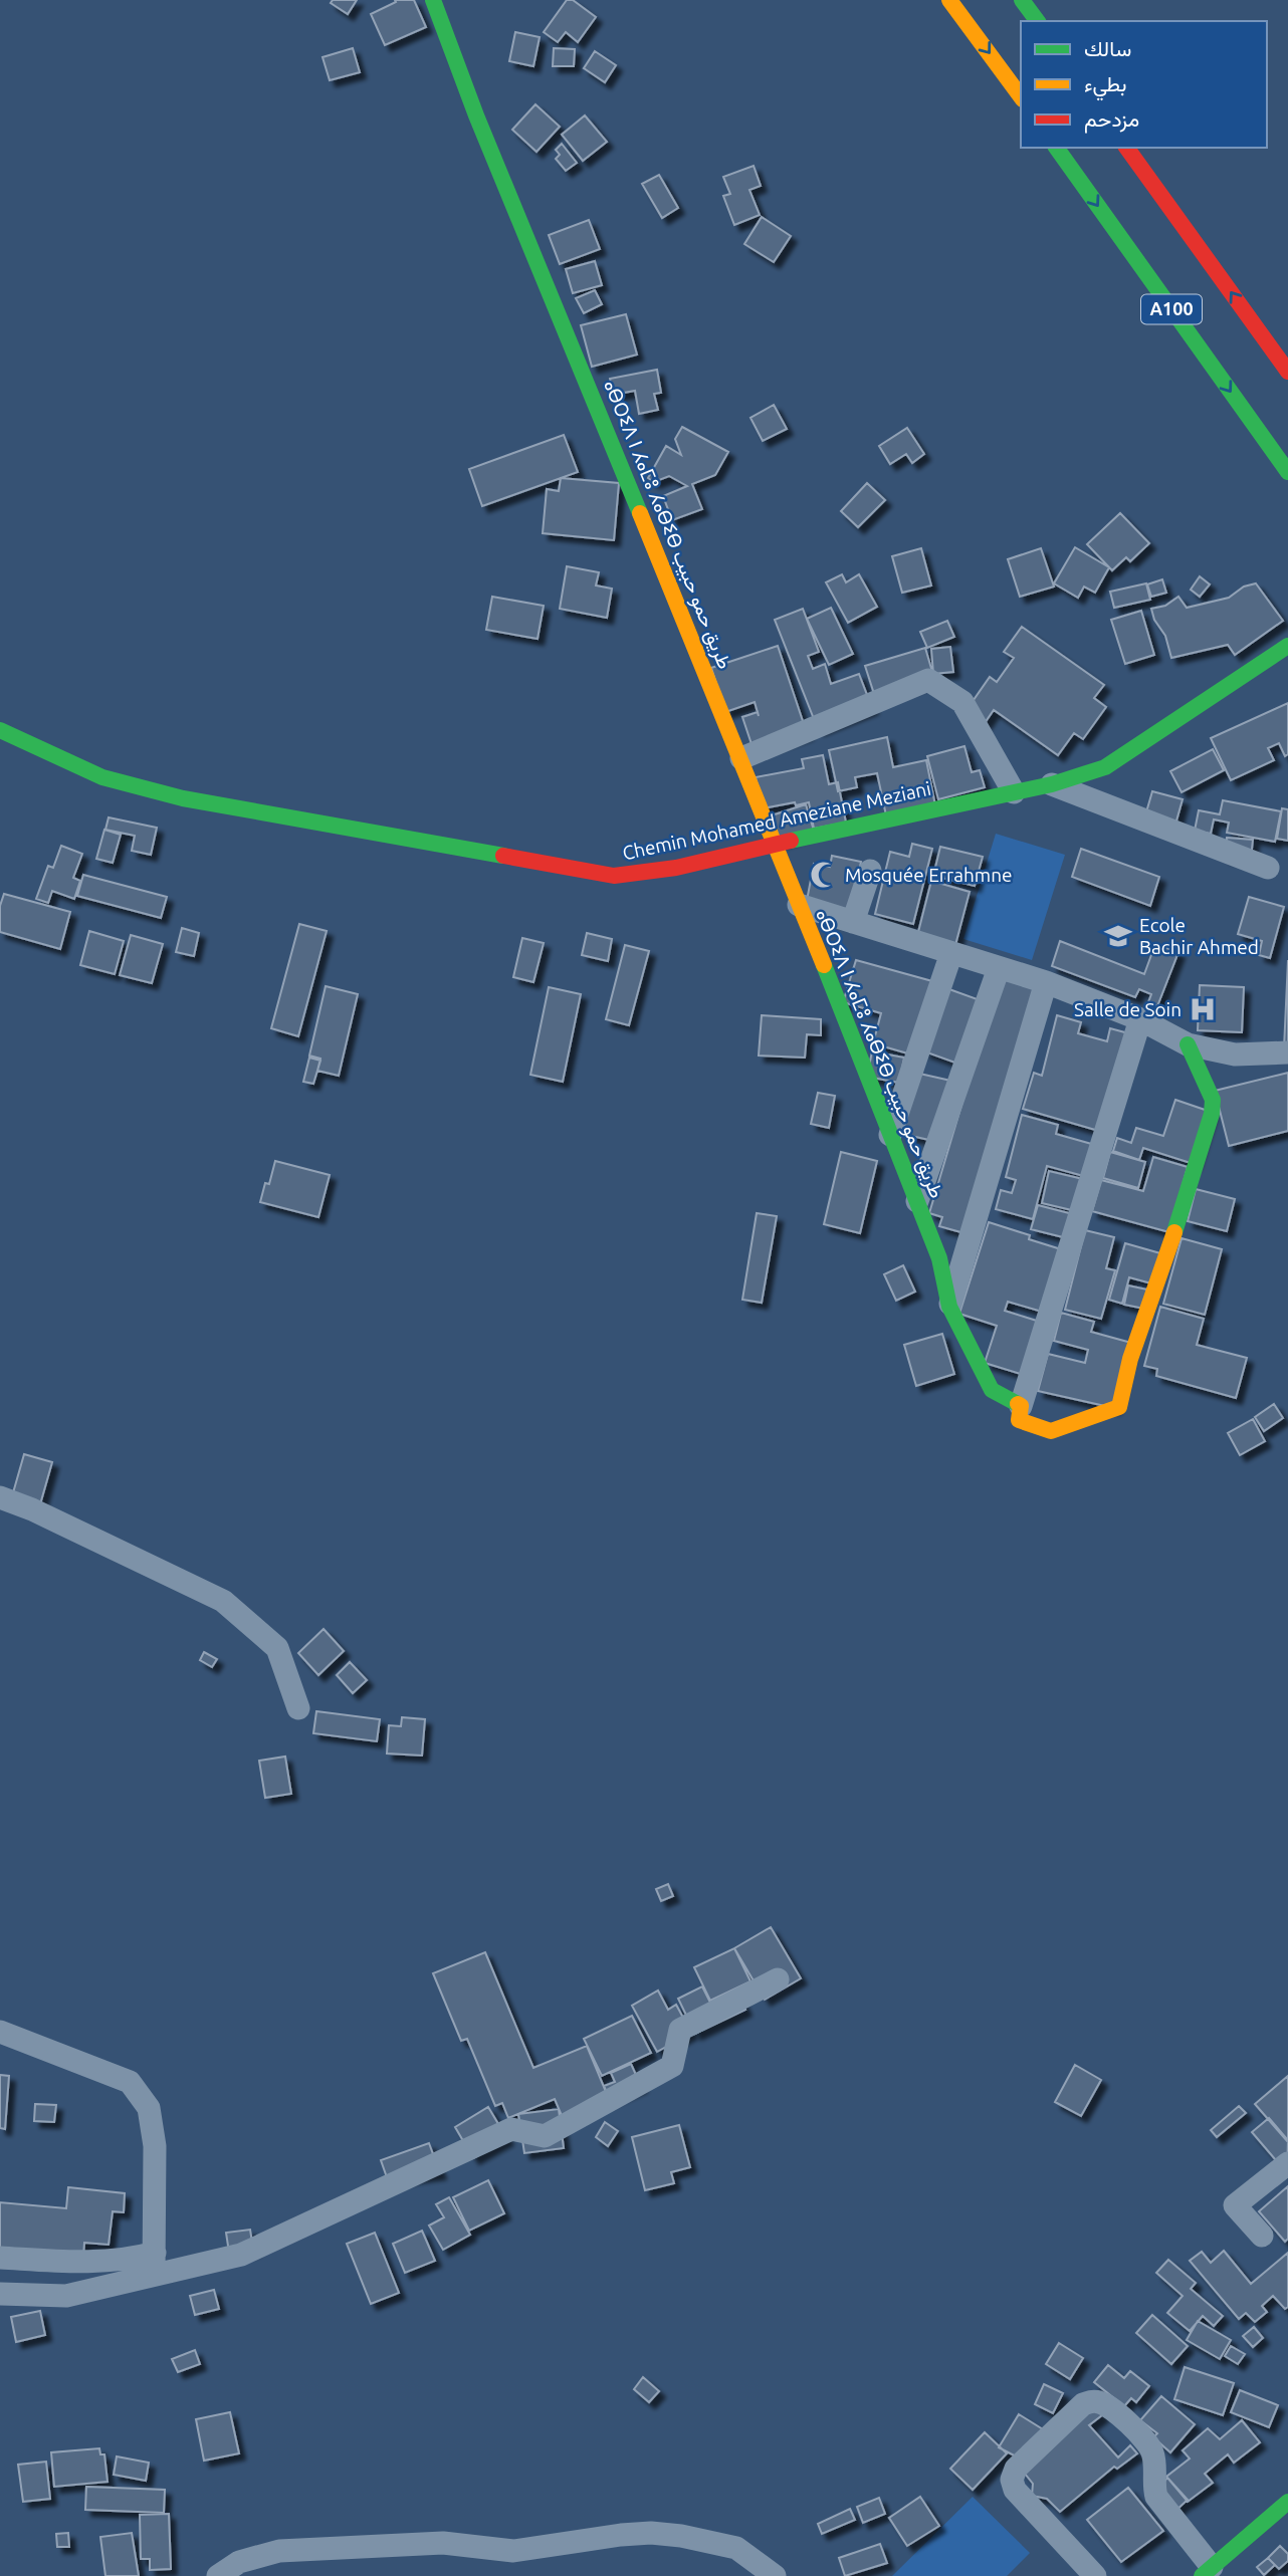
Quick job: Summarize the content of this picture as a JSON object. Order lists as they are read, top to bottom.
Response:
{
  "streets": {
    "main road": ["A100", "ⴰⴱⵔⵉⴷ ⵏ ⵃⴰⵎⵓ ⵃⴰⴱⵉⴱ طريق حمو حبيب", "Chemin Mohamed Ameziane Meziani"]
  },
  "crossings": [
    ["ⴰⴱⵔⵉⴷ ⵏ ⵃⴰⵎⵓ ⵃⴰⴱⵉⴱ طريق حمو حبيب", "Chemin Mohamed Ameziane Meziani"]
  ],
  "places": {
    "mosque": ["Mosquée Errahmne"],
    "school or university": ["Ecole Bachir Ahmed"],
    "hospital": ["Salle de Soin"]
  },
  "legend": ["سالك", "بطيء", "مزدحم"]
}
